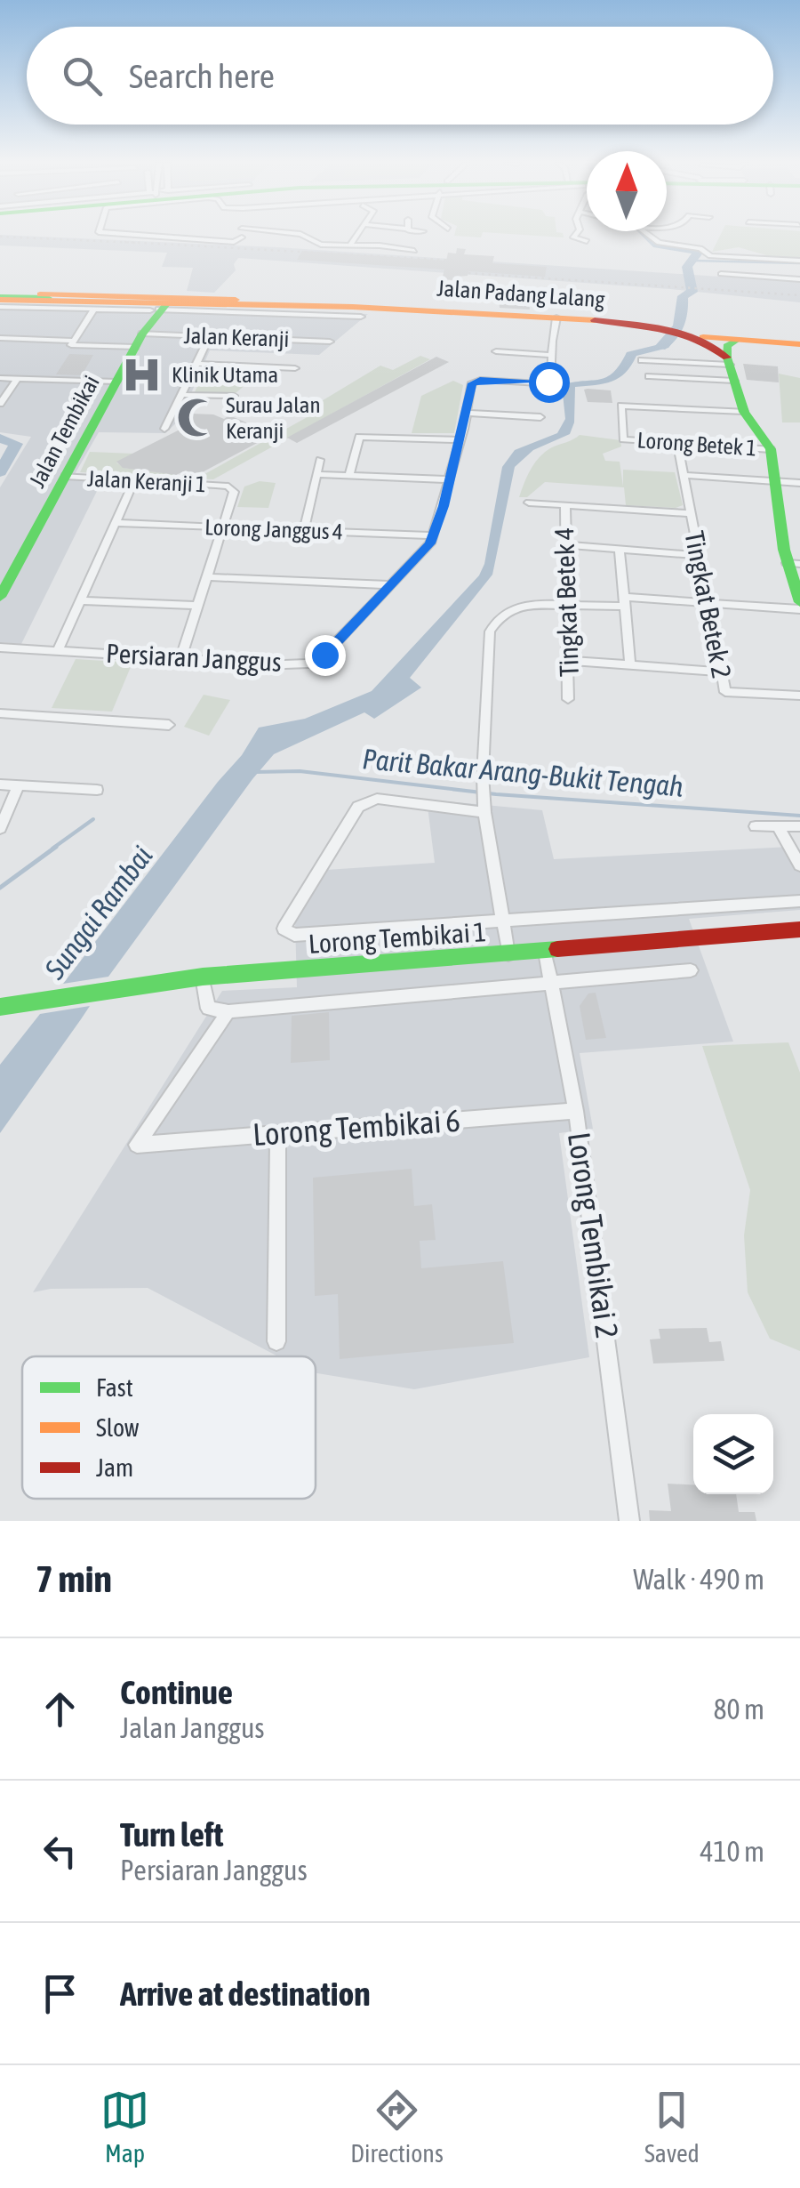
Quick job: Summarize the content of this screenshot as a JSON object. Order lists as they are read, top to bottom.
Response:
{
  "streets": {
    "main road": ["Jalan Padang Lalang", "Jalan Tembikai", "Lorong Tembikai 1"],
    "street": [
      "Jalan Keranji",
      "Lorong Betek 1",
      "Jalan Keranji 1",
      "Lorong Janggus 4",
      "Tingkat Betek 4",
      "Tingkat Betek 2",
      "Persiaran Janggus",
      "Lorong Tembikai 6",
      "Lorong Tembikai 2"
    ]
  },
  "crossings": [
    ["Jalan Padang Lalang", "Jalan Tembikai"],
    ["Jalan Keranji", "Jalan Tembikai"],
    ["Jalan Tembikai", "Jalan Keranji 1"],
    ["Lorong Betek 1", "Tingkat Betek 2"],
    ["Jalan Keranji 1", "Lorong Janggus 4"],
    ["Lorong Janggus 4", "Persiaran Janggus"],
    ["Lorong Tembikai 1", "Lorong Tembikai 6"],
    ["Lorong Tembikai 1", "Lorong Tembikai 2"],
    ["Lorong Tembikai 6", "Lorong Tembikai 2"]
  ],
  "water": ["Parit Bakar Arang-Bukit Tengah", "Sungai Rambai"],
  "places": {
    "hospital": ["Klinik Utama"],
    "mosque": ["Surau Jalan Keranji"]
  },
  "legend": ["Fast", "Slow", "Jam"],
  "north": "top",
  "page": {
    "search": "Search here",
    "heading": ["7 min", "Walk · 490 m"],
    "list": [
      ["Continue", "Jalan Janggus", "80 m"],
      ["Turn left", "Persiaran Janggus", "410 m"],
      "Arrive at destination"
    ],
    "nav": ["Map", "Directions", "Saved"]
  }
}
